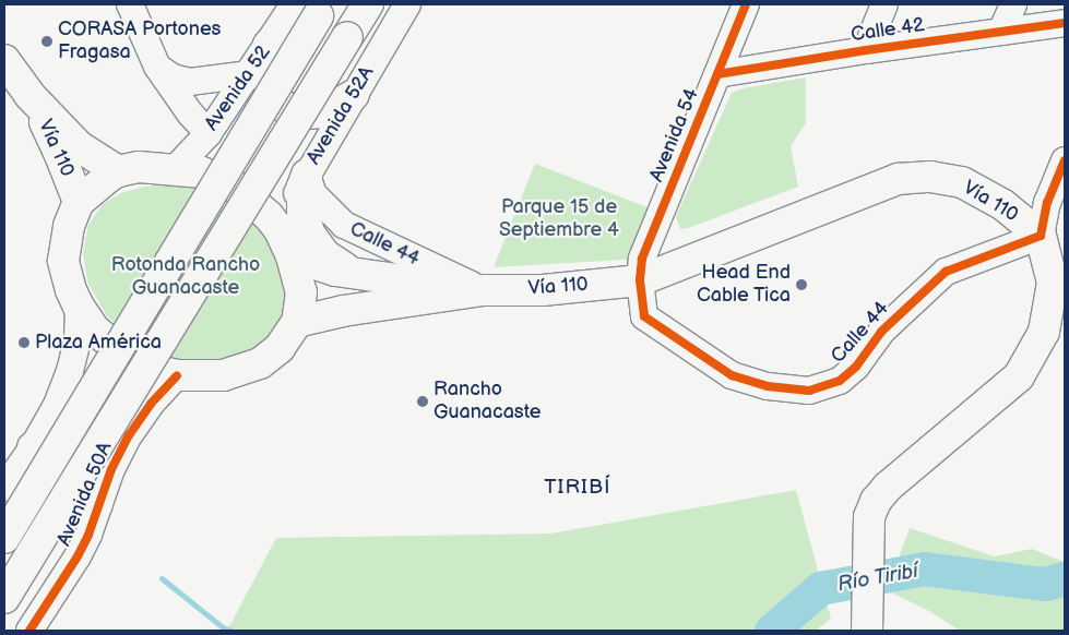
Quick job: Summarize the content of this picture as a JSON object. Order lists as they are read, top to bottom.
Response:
{
  "streets": {
    "main road": ["Vía 110"],
    "street": [
      "Calle 42",
      "Avenida 52",
      "Avenida 52A",
      "Avenida 54",
      "Calle 44",
      "Avenida 50A"
    ]
  },
  "crossings": [
    ["Calle 42", "Avenida 54"],
    ["Avenida 52A", "Calle 44"],
    ["Avenida 54", "Vía 110"],
    ["Avenida 54", "Calle 44"],
    ["Vía 110", "Calle 44"]
  ],
  "districts": ["TIRIBÍ"],
  "water": ["Río Tiribí"],
  "parks": ["Parque 15 de Septiembre 4", "Rotonda Rancho Guanacaste"],
  "places": [
    "CORASA Portones Fragasa",
    "Head End Cable Tica",
    "Plaza América",
    "Rancho Guanacaste"
  ]
}
